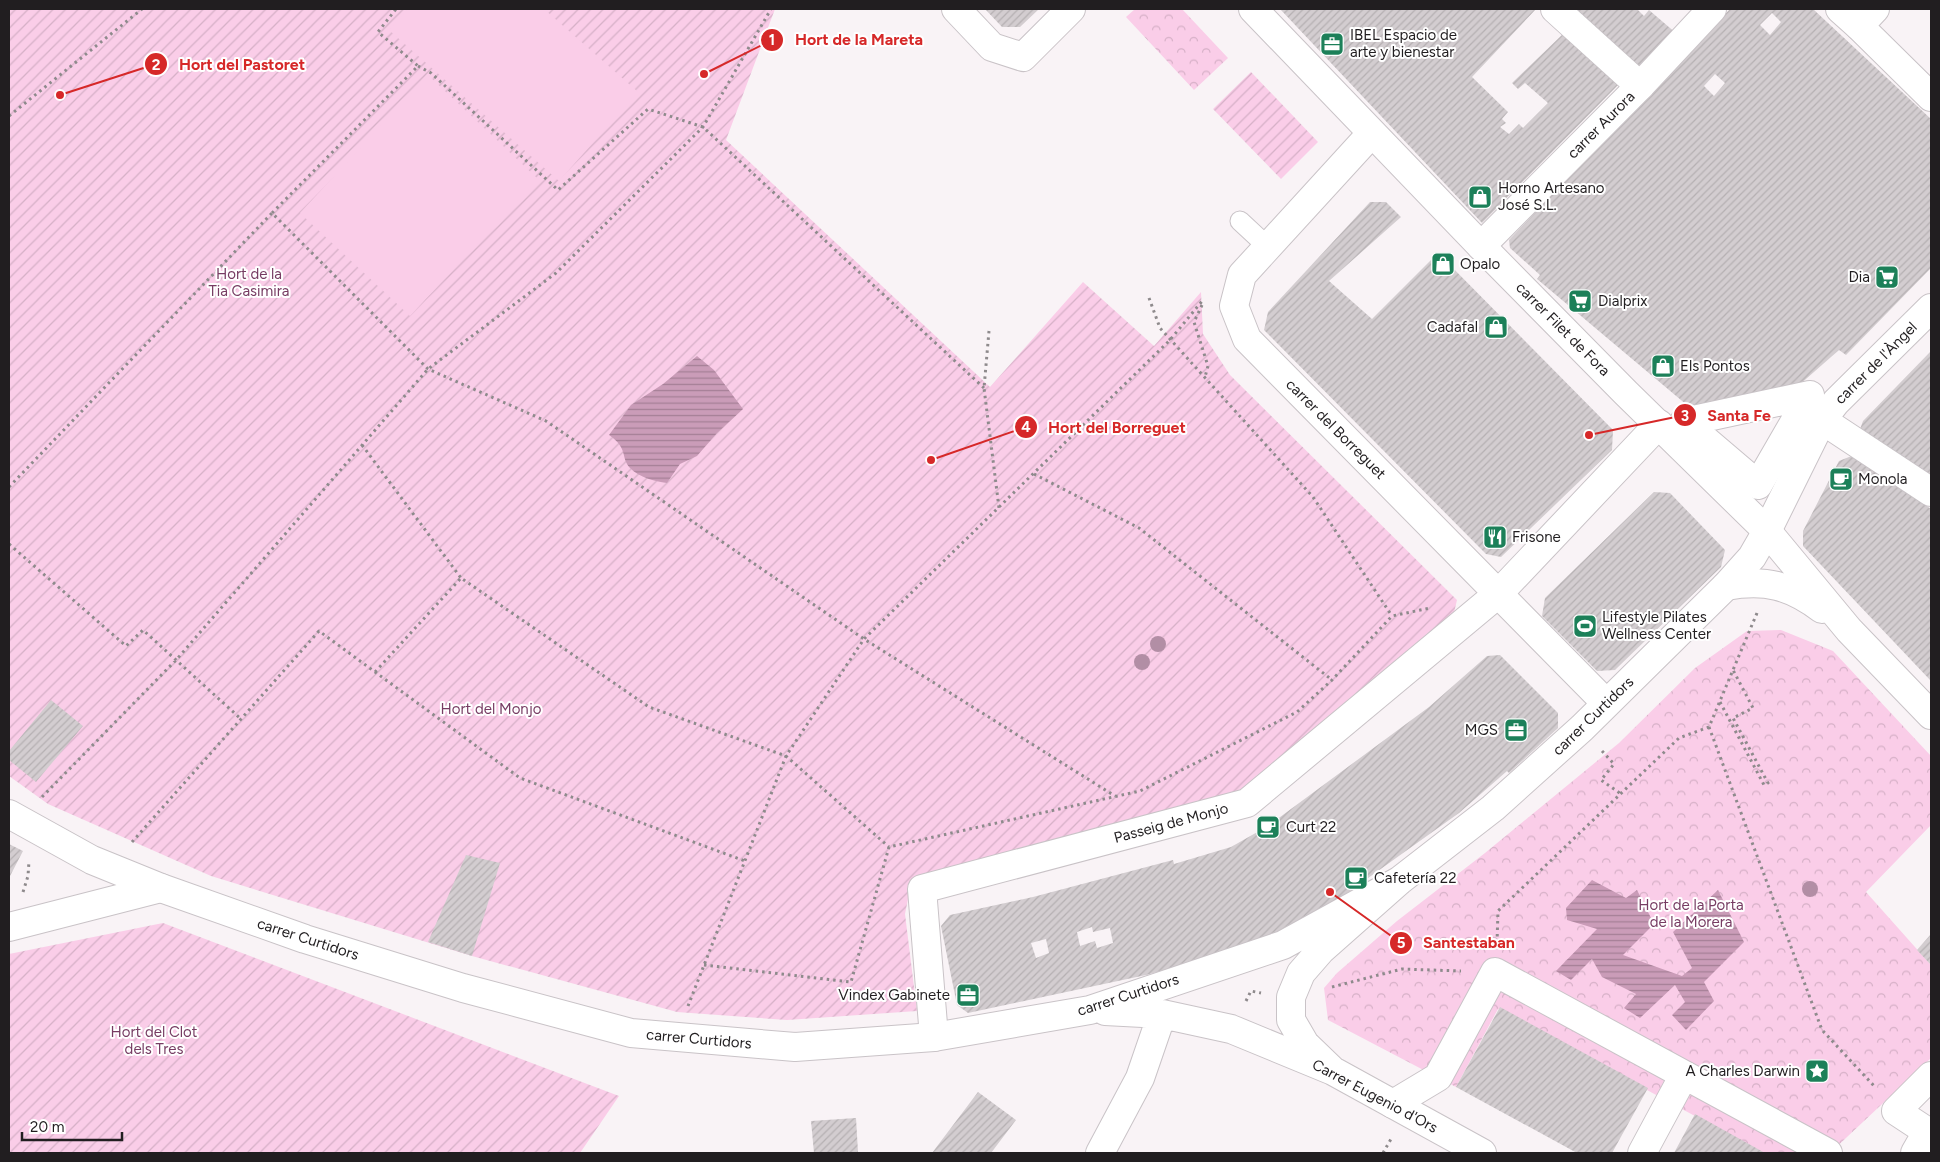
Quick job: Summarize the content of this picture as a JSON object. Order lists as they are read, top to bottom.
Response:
{
  "streets": {
    "street": [
      "carrer Aurora",
      "carrer Filet de Fora",
      "carrer de l'Àngel",
      "carrer del Borreguet",
      "carrer Curtidors",
      "Passeig de Monjo",
      "Carrer Eugenio d'Ors"
    ]
  },
  "crossings": [
    ["carrer Aurora", "carrer Filet de Fora"],
    ["carrer Filet de Fora", "carrer de l'Àngel"],
    ["carrer Filet de Fora", "carrer del Borreguet"],
    ["carrer Filet de Fora", "carrer Curtidors"],
    ["carrer de l'Àngel", "carrer Curtidors"],
    ["carrer del Borreguet", "carrer Curtidors"],
    ["carrer del Borreguet", "Passeig de Monjo"],
    ["carrer Curtidors", "Passeig de Monjo"],
    ["carrer Curtidors", "Carrer Eugenio d'Ors"]
  ],
  "parks": [
    "Hort de la Tia Casimira",
    "Hort del Monjo",
    "Hort de la Porta de la Morera",
    "Hort del Clot dels Tres"
  ],
  "places": {
    "office": ["IBEL Espacio de arte y bienestar", "MGS", "Vindex Gabinete"],
    "other": [
      "Hort de la Mareta",
      "Hort del Pastoret",
      "Santa Fe",
      "Hort del Borreguet",
      "Santestaban"
    ],
    "shop": [
      "Horno Artesano José S.L.",
      "Opalo",
      "Cadafal",
      "Els Pontos"
    ],
    "supermarket": ["Dia", "Dialprix"],
    "cafe": ["Monola", "Curt 22", "Cafetería 22"],
    "restaurant": ["Frisone"],
    "sports": ["Lifestyle Pilates Wellness Center"],
    "place": ["A Charles Darwin"]
  },
  "scale_bar": "20 m"
}
